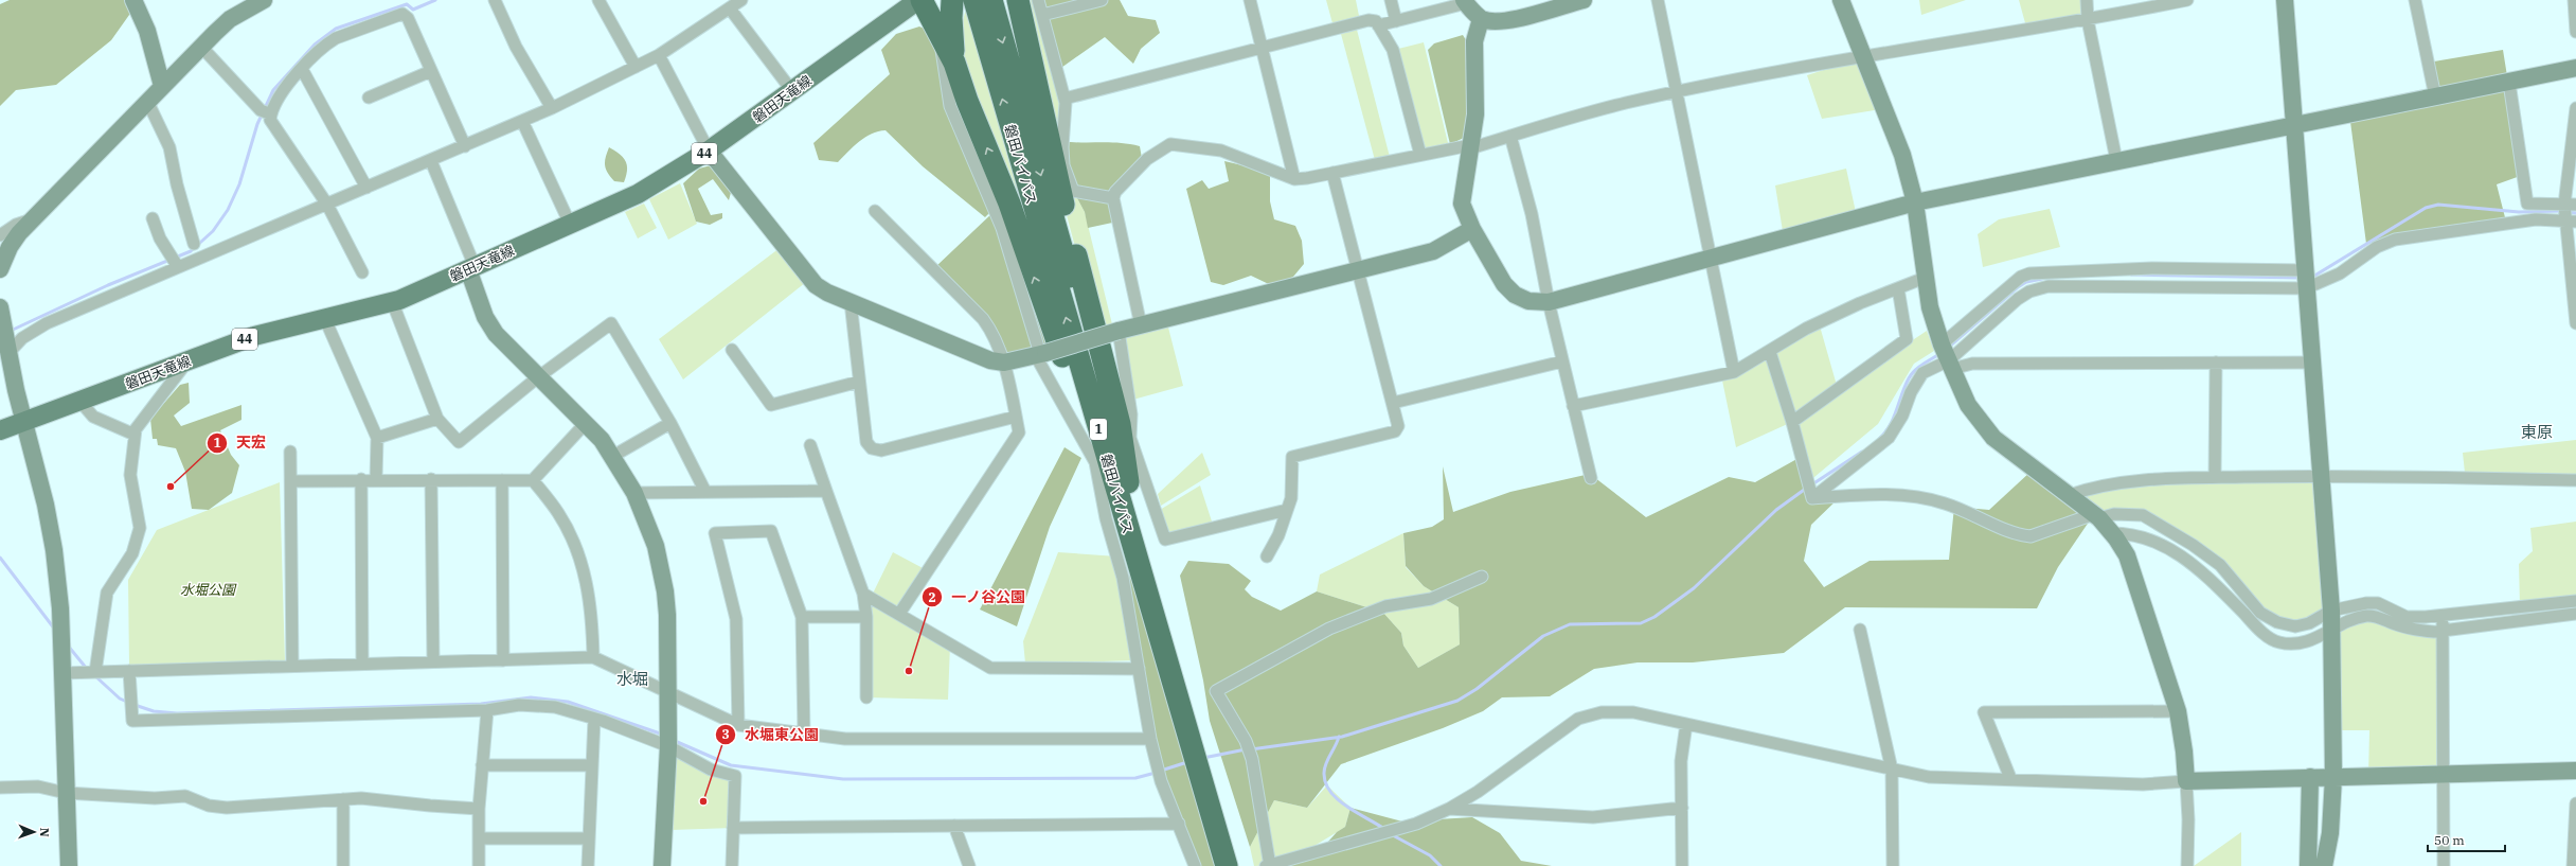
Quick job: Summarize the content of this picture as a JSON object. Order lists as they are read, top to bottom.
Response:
{
  "streets": {
    "highway": ["磐田バイパス", "1"],
    "main road": ["磐田天竜線", "44"]
  },
  "crossings": [
    ["磐田バイパス", "1"]
  ],
  "districts": ["東原", "水堀"],
  "parks": ["水堀公園"],
  "places": ["天宏", "一ノ谷公園", "水堀東公園"],
  "scale_bar": "50 m",
  "north": "right"
}
